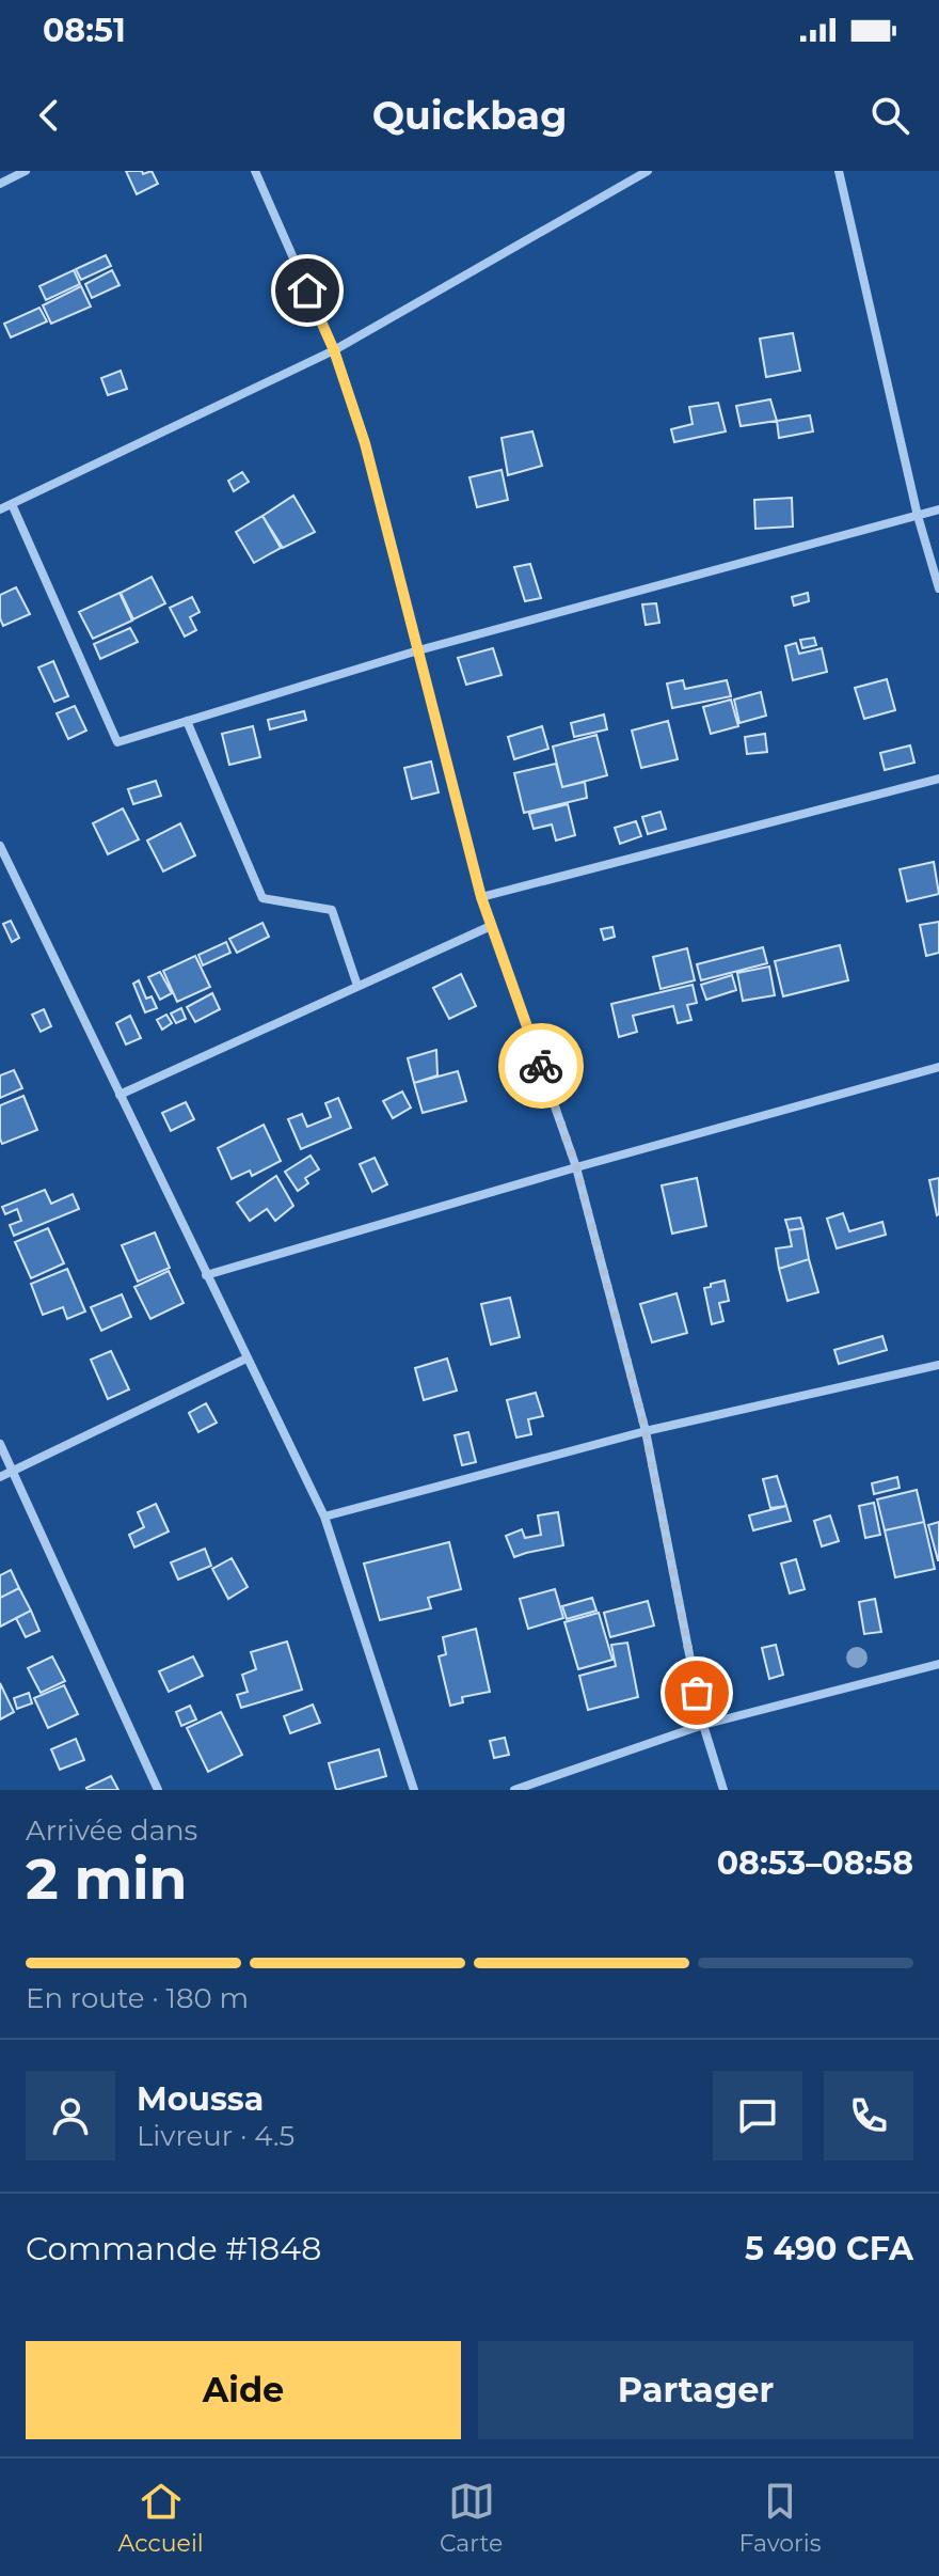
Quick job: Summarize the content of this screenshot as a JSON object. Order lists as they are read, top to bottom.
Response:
{
  "page": {
    "status": "08:51",
    "header": "Quickbag",
    "heading": ["2 min", "Arrivée dans", "08:53–08:58"],
    "panel": [
      "Moussa",
      "Livreur · 4.5",
      "Commande #1848",
      "5 490 CFA"
    ],
    "bar": "En route · 180 m",
    "buttons": ["Aide", "Partager"],
    "tabs": ["Accueil", "Carte", "Favoris"]
  }
}
